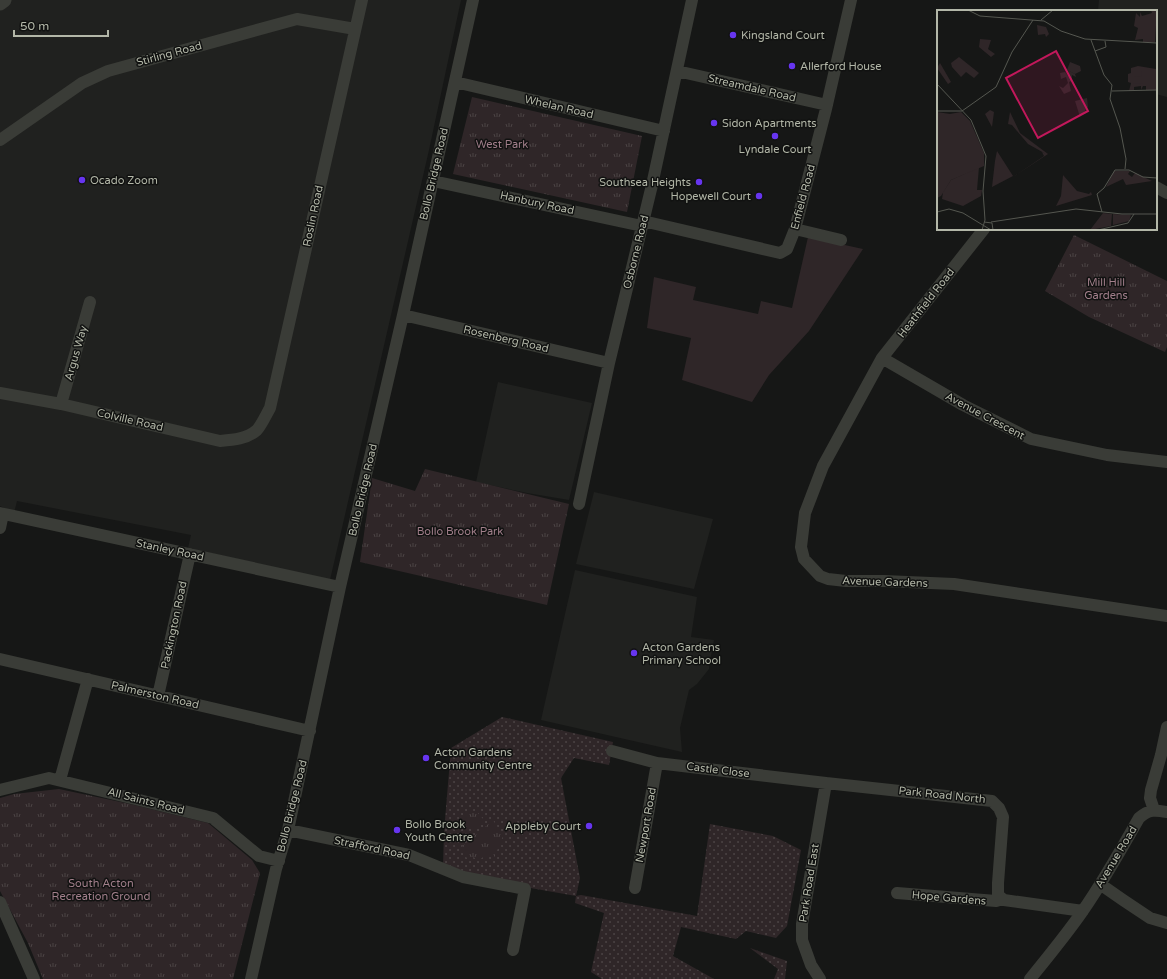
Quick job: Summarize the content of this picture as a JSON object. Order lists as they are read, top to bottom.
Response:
{
  "streets": {
    "street": [
      "Stirling Road",
      "Streamdale Road",
      "Whelan Road",
      "Bollo Bridge Road",
      "Enfield Road",
      "Hanbury Road",
      "Roslin Road",
      "Osborne Road",
      "Heathfield Road",
      "Rosenberg Road",
      "Argus Way",
      "Avenue Crescent",
      "Colville Road",
      "Stanley Road",
      "Avenue Gardens",
      "Packington Road",
      "Palmerston Road",
      "Castle Close",
      "Park Road North",
      "All Saints Road",
      "Newport Road",
      "Strafford Road",
      "Avenue Road",
      "Park Road East",
      "Hope Gardens"
    ]
  },
  "crossings": [
    ["Stirling Road", "Roslin Road"],
    ["Streamdale Road", "Enfield Road"],
    ["Streamdale Road", "Osborne Road"],
    ["Whelan Road", "Bollo Bridge Road"],
    ["Whelan Road", "Osborne Road"],
    ["Bollo Bridge Road", "Hanbury Road"],
    ["Bollo Bridge Road", "Rosenberg Road"],
    ["Bollo Bridge Road", "Stanley Road"],
    ["Bollo Bridge Road", "Palmerston Road"],
    ["Bollo Bridge Road", "All Saints Road"],
    ["Bollo Bridge Road", "Strafford Road"],
    ["Enfield Road", "Hanbury Road"],
    ["Enfield Road", "Osborne Road"],
    ["Hanbury Road", "Osborne Road"],
    ["Roslin Road", "Colville Road"],
    ["Osborne Road", "Rosenberg Road"],
    ["Heathfield Road", "Avenue Crescent"],
    ["Heathfield Road", "Avenue Gardens"],
    ["Argus Way", "Colville Road"],
    ["Stanley Road", "Packington Road"],
    ["Packington Road", "Palmerston Road"],
    ["Castle Close", "Park Road North"],
    ["Castle Close", "Newport Road"],
    ["Castle Close", "Park Road East"],
    ["Park Road North", "Park Road East"],
    ["Park Road North", "Hope Gardens"]
  ],
  "parks": [
    "West Park",
    "Mill Hill Gardens",
    "Bollo Brook Park",
    "South Acton Recreation Ground"
  ],
  "places": [
    "Kingsland Court",
    "Allerford House",
    "Sidon Apartments",
    "Lyndale Court",
    "Ocado Zoom",
    "Southsea Heights",
    "Hopewell Court",
    "Acton Gardens Primary School",
    "Acton Gardens Community Centre",
    "Appleby Court",
    "Bollo Brook Youth Centre"
  ],
  "scale_bar": "50 m"
}
